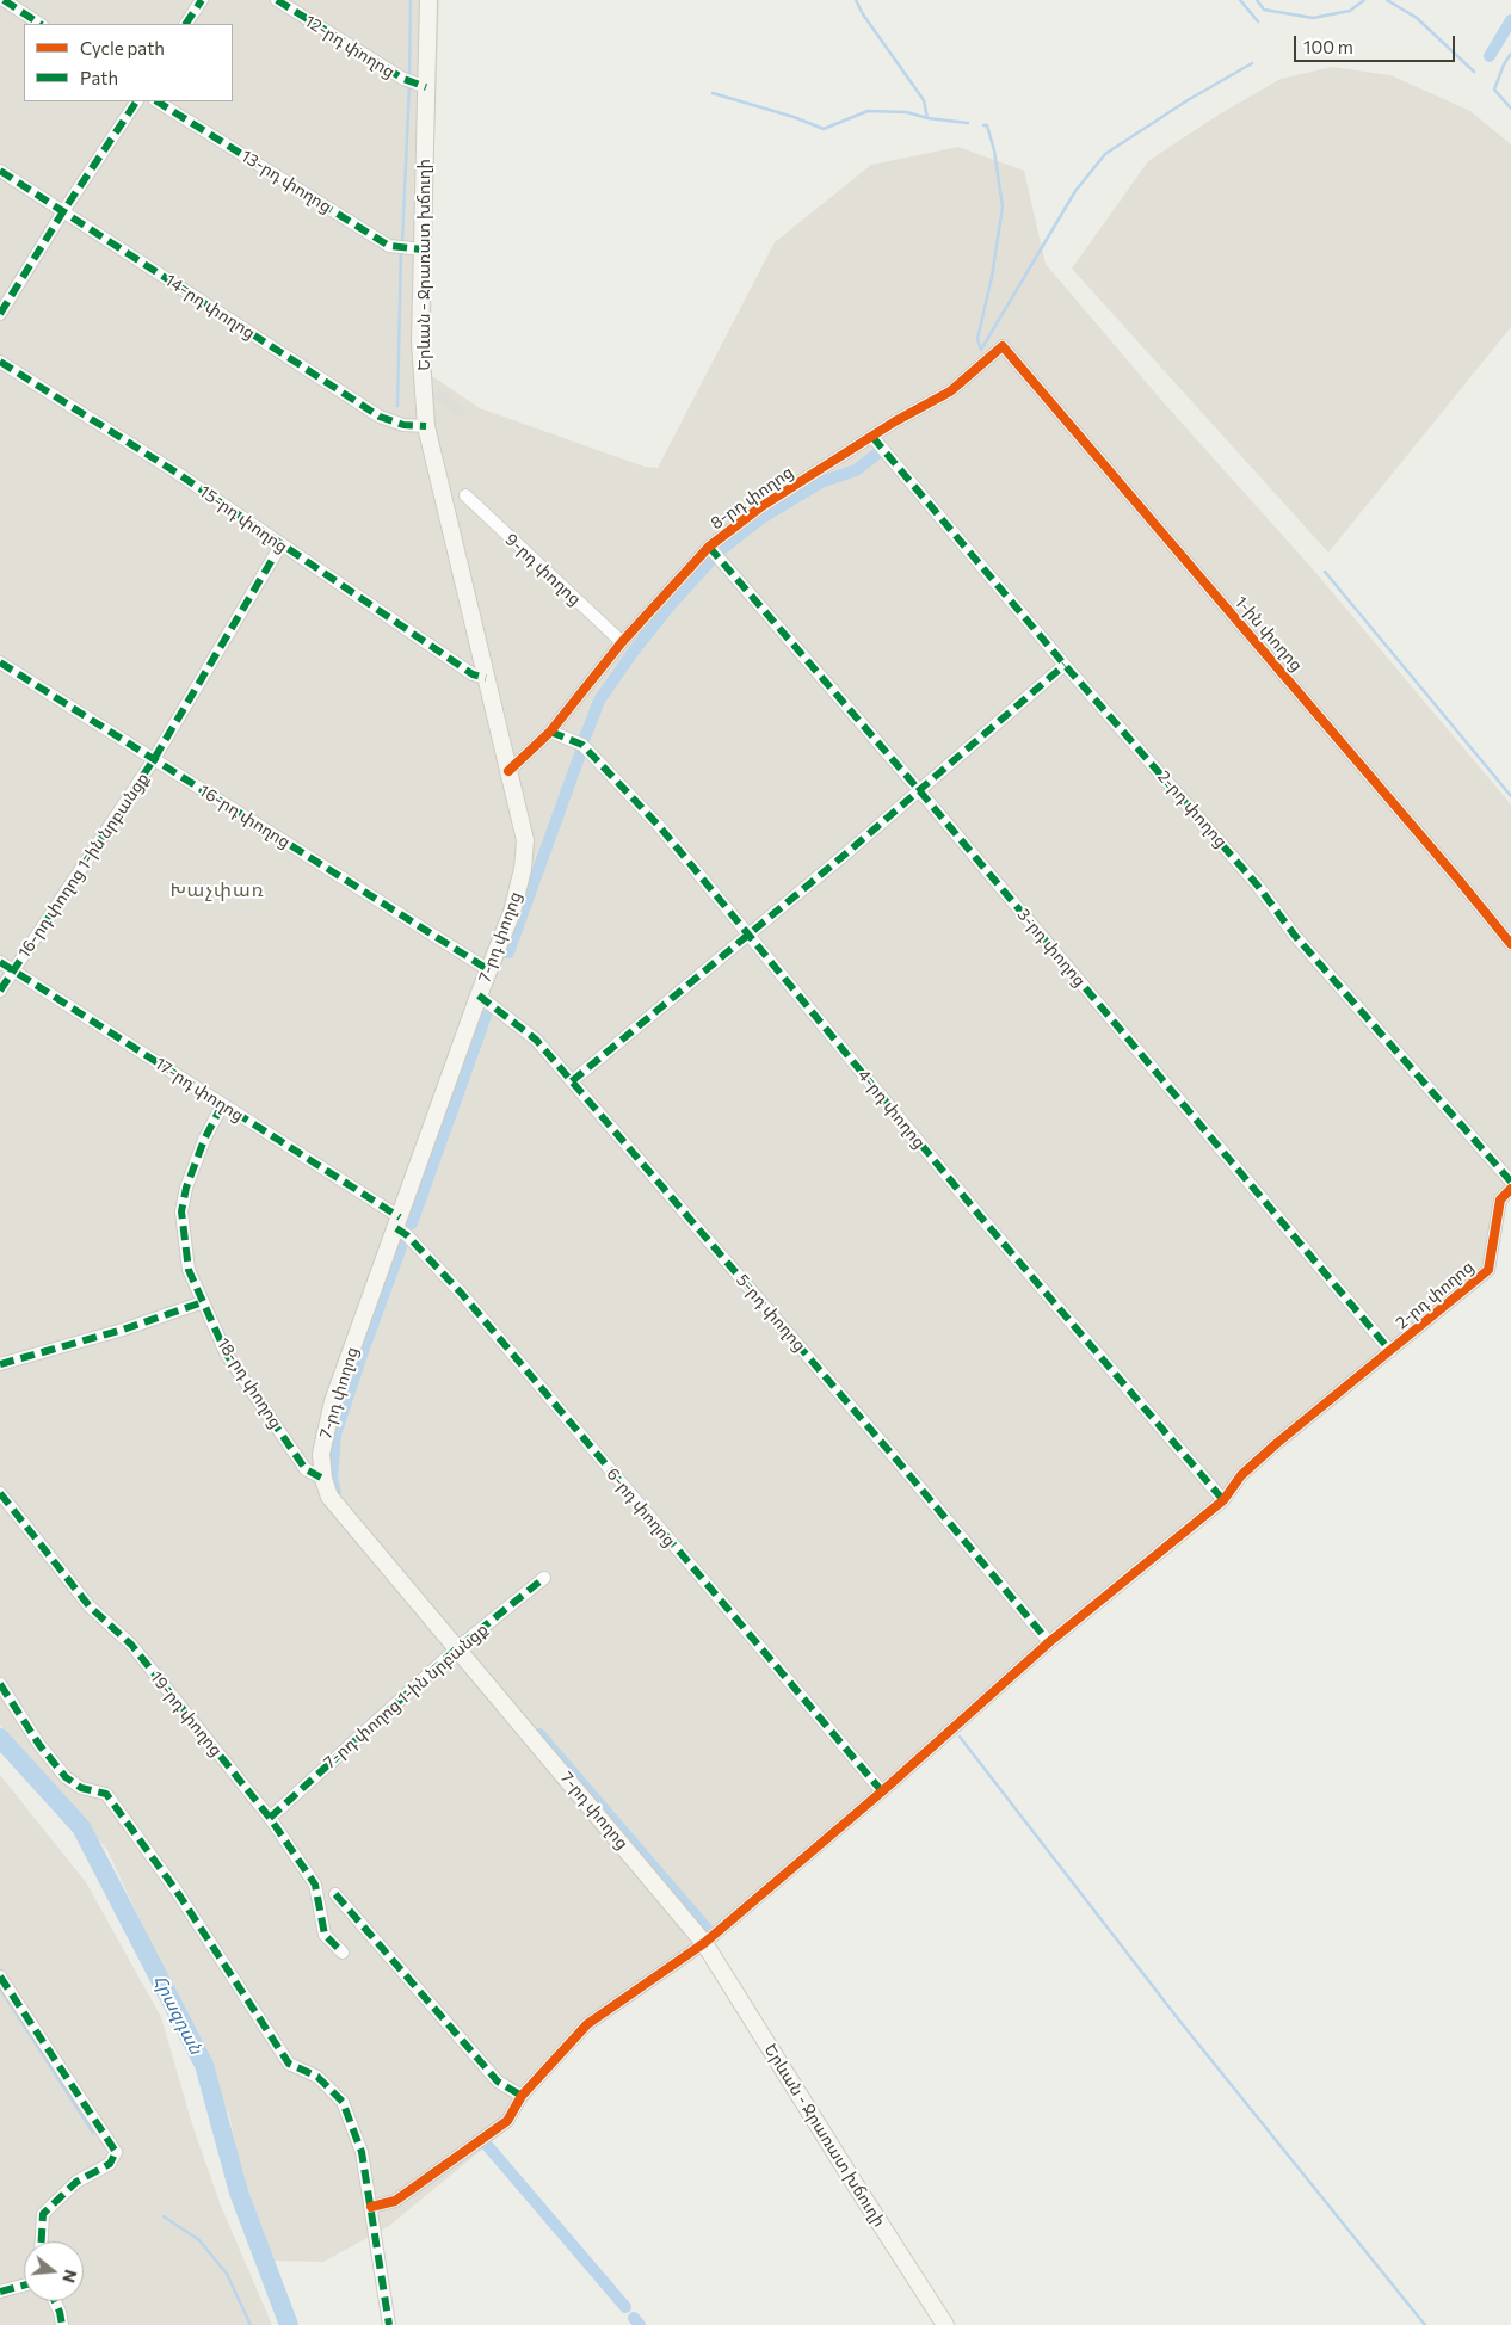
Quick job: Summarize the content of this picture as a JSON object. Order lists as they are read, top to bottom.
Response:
{
  "streets": {
    "main road": ["Երևան - Ջրառատ խճուղի", "7-րդ փողոց"],
    "street": [
      "12-րդ փողոց",
      "13-րդ փողոց",
      "14-րդ փողոց",
      "8-րդ փողոց",
      "15-րդ փողոց",
      "9-րդ փողոց",
      "1-ին փողոց",
      "2-րդ փողոց",
      "16-րդ փողոց",
      "16-րդ փողոց 1-ին նրբանցք",
      "3-րդ փողոց",
      "17-րդ փողոց",
      "4-րդ փողոց",
      "5-րդ փողոց",
      "18-րդ փողոց",
      "6-րդ փողոց",
      "7-րդ փողոց 1-ին նրբանցք",
      "19-րդ փողոց"
    ]
  },
  "crossings": [
    ["12-րդ փողոց", "Երևան - Ջրառատ խճուղի"],
    ["13-րդ փողոց", "Երևան - Ջրառատ խճուղի"],
    ["Երևան - Ջրառատ խճուղի", "14-րդ փողոց"],
    ["Երևան - Ջրառատ խճուղի", "8-րդ փողոց"],
    ["Երևան - Ջրառատ խճուղի", "15-րդ փողոց"],
    ["Երևան - Ջրառատ խճուղի", "2-րդ փողոց"],
    ["Երևան - Ջրառատ խճուղի", "7-րդ փողոց"],
    ["8-րդ փողոց", "9-րդ փողոց"],
    ["8-րդ փողոց", "1-ին փողոց"],
    ["8-րդ փողոց", "2-րդ փողոց"],
    ["8-րդ փողոց", "7-րդ փողոց"],
    ["8-րդ փողոց", "3-րդ փողոց"],
    ["8-րդ փողոց", "4-րդ փողոց"],
    ["15-րդ փողոց", "16-րդ փողոց 1-ին նրբանցք"],
    ["2-րդ փողոց", "7-րդ փողոց"],
    ["2-րդ փողոց", "3-րդ փողոց"],
    ["2-րդ փողոց", "4-րդ փողոց"],
    ["2-րդ փողոց", "5-րդ փողոց"],
    ["2-րդ փողոց", "6-րդ փողոց"],
    ["16-րդ փողոց", "16-րդ փողոց 1-ին նրբանցք"],
    ["16-րդ փողոց", "7-րդ փողոց"],
    ["16-րդ փողոց 1-ին նրբանցք", "17-րդ փողոց"],
    ["7-րդ փողոց", "17-րդ փողոց"],
    ["7-րդ փողոց", "5-րդ փողոց"],
    ["7-րդ փողոց", "18-րդ փողոց"],
    ["7-րդ փողոց", "6-րդ փողոց"],
    ["7-րդ փողոց", "7-րդ փողոց 1-ին նրբանցք"],
    ["17-րդ փողոց", "18-րդ փողոց"],
    ["17-րդ փողոց", "6-րդ փողոց"],
    ["7-րդ փողոց 1-ին նրբանցք", "19-րդ փողոց"]
  ],
  "districts": ["Խաչփառ"],
  "water": ["Հրազդան"],
  "legend": ["Cycle path", "Path"],
  "scale_bar": "100 m",
  "north": "right"
}
